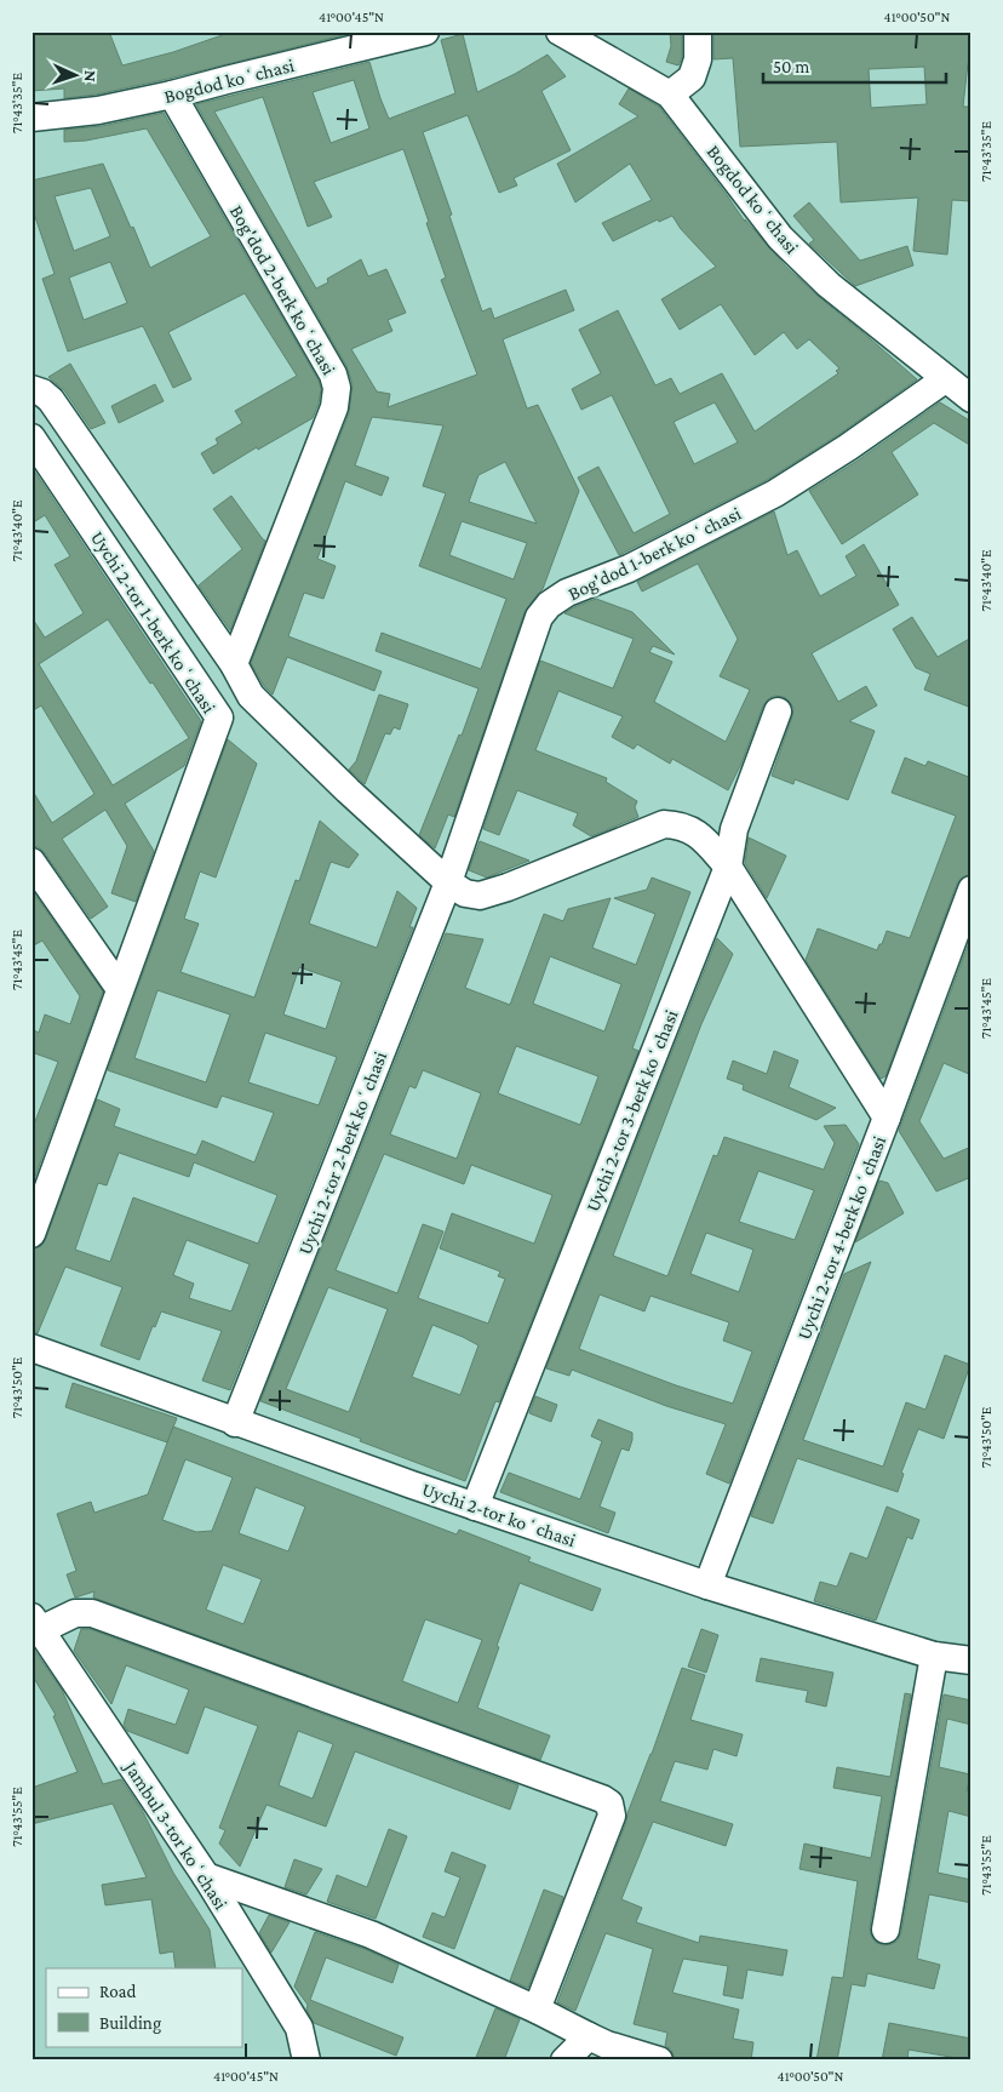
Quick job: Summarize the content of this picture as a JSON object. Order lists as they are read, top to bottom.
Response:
{
  "streets": {
    "street": [
      "Bogdod koʻchasi",
      "Bog'dod 2-berk koʻchasi",
      "Bog'dod 1-berk koʻchasi",
      "Uychi 2-tor 1-berk koʻchasi",
      "Uychi 2-tor 3-berk koʻchasi",
      "Uychi 2-tor 2-berk koʻchasi",
      "Uychi 2-tor 4-berk koʻchasi",
      "Uychi 2-tor koʻchasi",
      "Jambul 3-tor koʻchasi"
    ]
  },
  "crossings": [
    ["Bogdod koʻchasi", "Bog'dod 2-berk koʻchasi"],
    ["Bogdod koʻchasi", "Bog'dod 1-berk koʻchasi"],
    ["Bog'dod 1-berk koʻchasi", "Uychi 2-tor 2-berk koʻchasi"],
    ["Uychi 2-tor 3-berk koʻchasi", "Uychi 2-tor koʻchasi"],
    ["Uychi 2-tor 2-berk koʻchasi", "Uychi 2-tor koʻchasi"],
    ["Uychi 2-tor 4-berk koʻchasi", "Uychi 2-tor koʻchasi"]
  ],
  "legend": ["Road", "Building"],
  "scale_bar": "50 m",
  "north": "right",
  "coordinates": [
    "41°00'45\"N",
    "41°00'50\"N",
    "71°43'35\"E",
    "71°43'40\"E",
    "71°43'45\"E",
    "71°43'50\"E",
    "71°43'55\"E"
  ]
}
